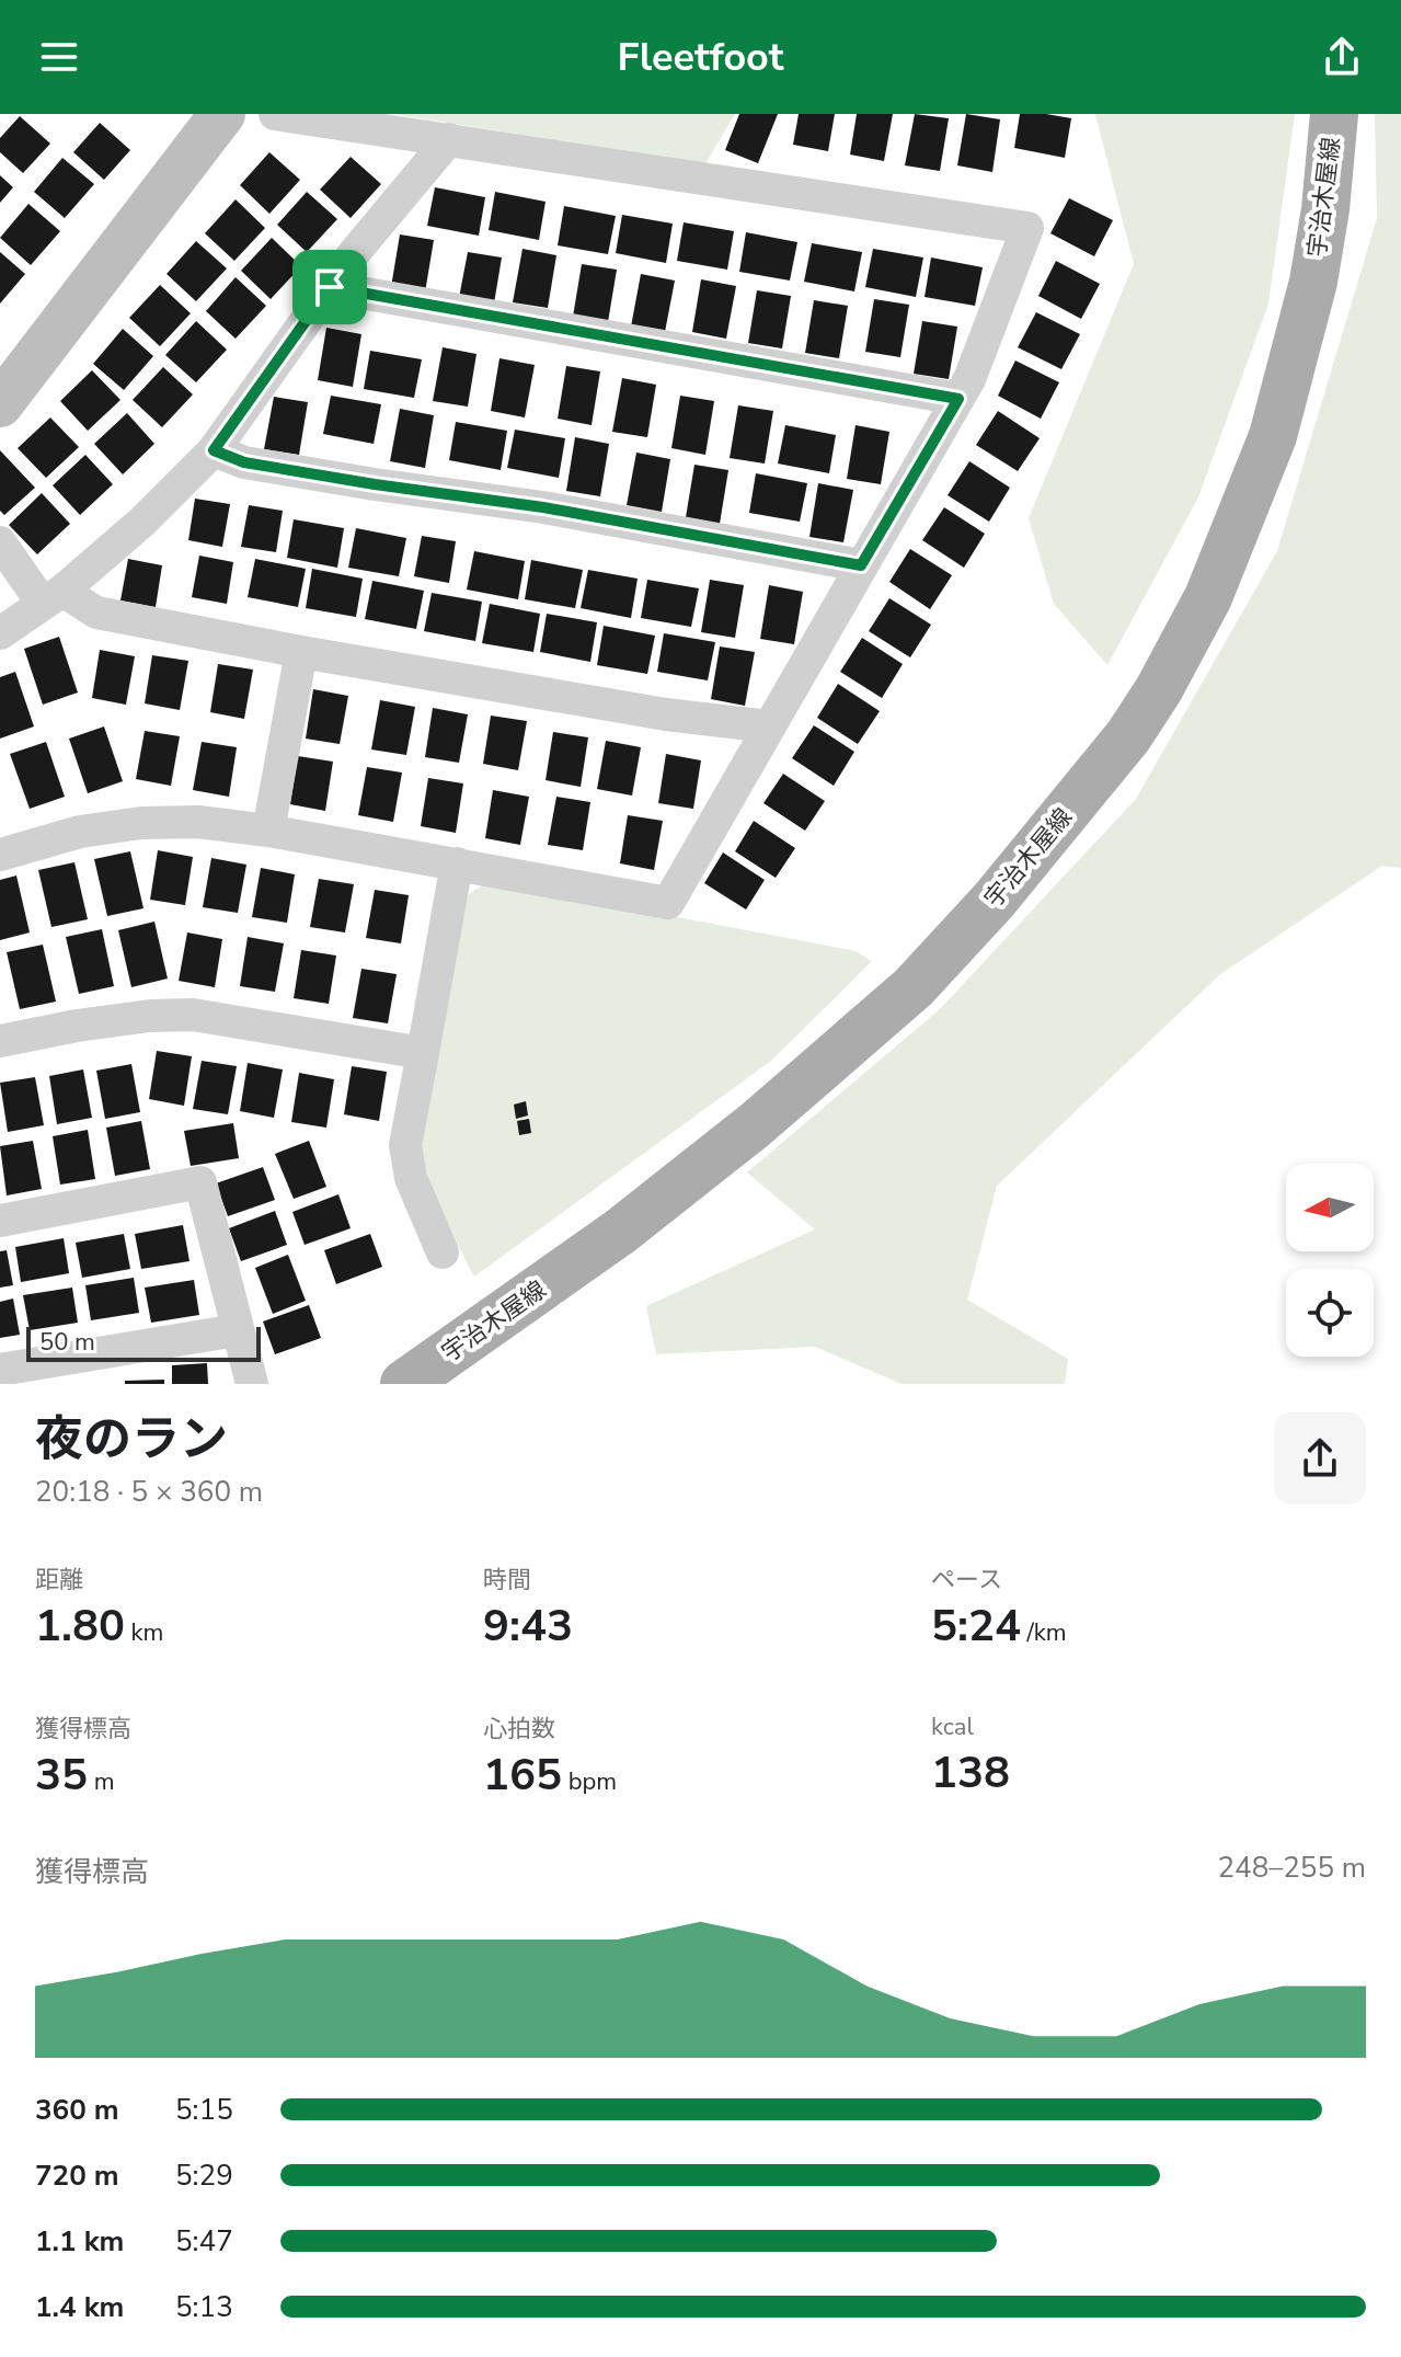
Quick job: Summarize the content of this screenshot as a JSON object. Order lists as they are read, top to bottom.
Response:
{
  "streets": {
    "main road": ["宇治木屋線"]
  },
  "scale_bar": "50 m",
  "north": "left",
  "page": {
    "header": "Fleetfoot",
    "scale": "50 m",
    "heading": ["夜のラン", "20:18 · 5 × 360 m"],
    "stats": [
      ["距離", "1.80 km"],
      ["時間", "9:43"],
      ["ペース", "5:24 /km"],
      ["獲得標高", "35 m"],
      ["心拍数", "165 bpm"],
      ["kcal", "138"]
    ],
    "chart": ["獲得標高", "248–255 m"],
    "list": [
      {
        "name": "360 m",
        "note": "5:15"
      },
      {
        "name": "720 m",
        "note": "5:29"
      },
      {
        "name": "1.1 km",
        "note": "5:47"
      },
      {
        "name": "1.4 km",
        "note": "5:13"
      }
    ]
  }
}
